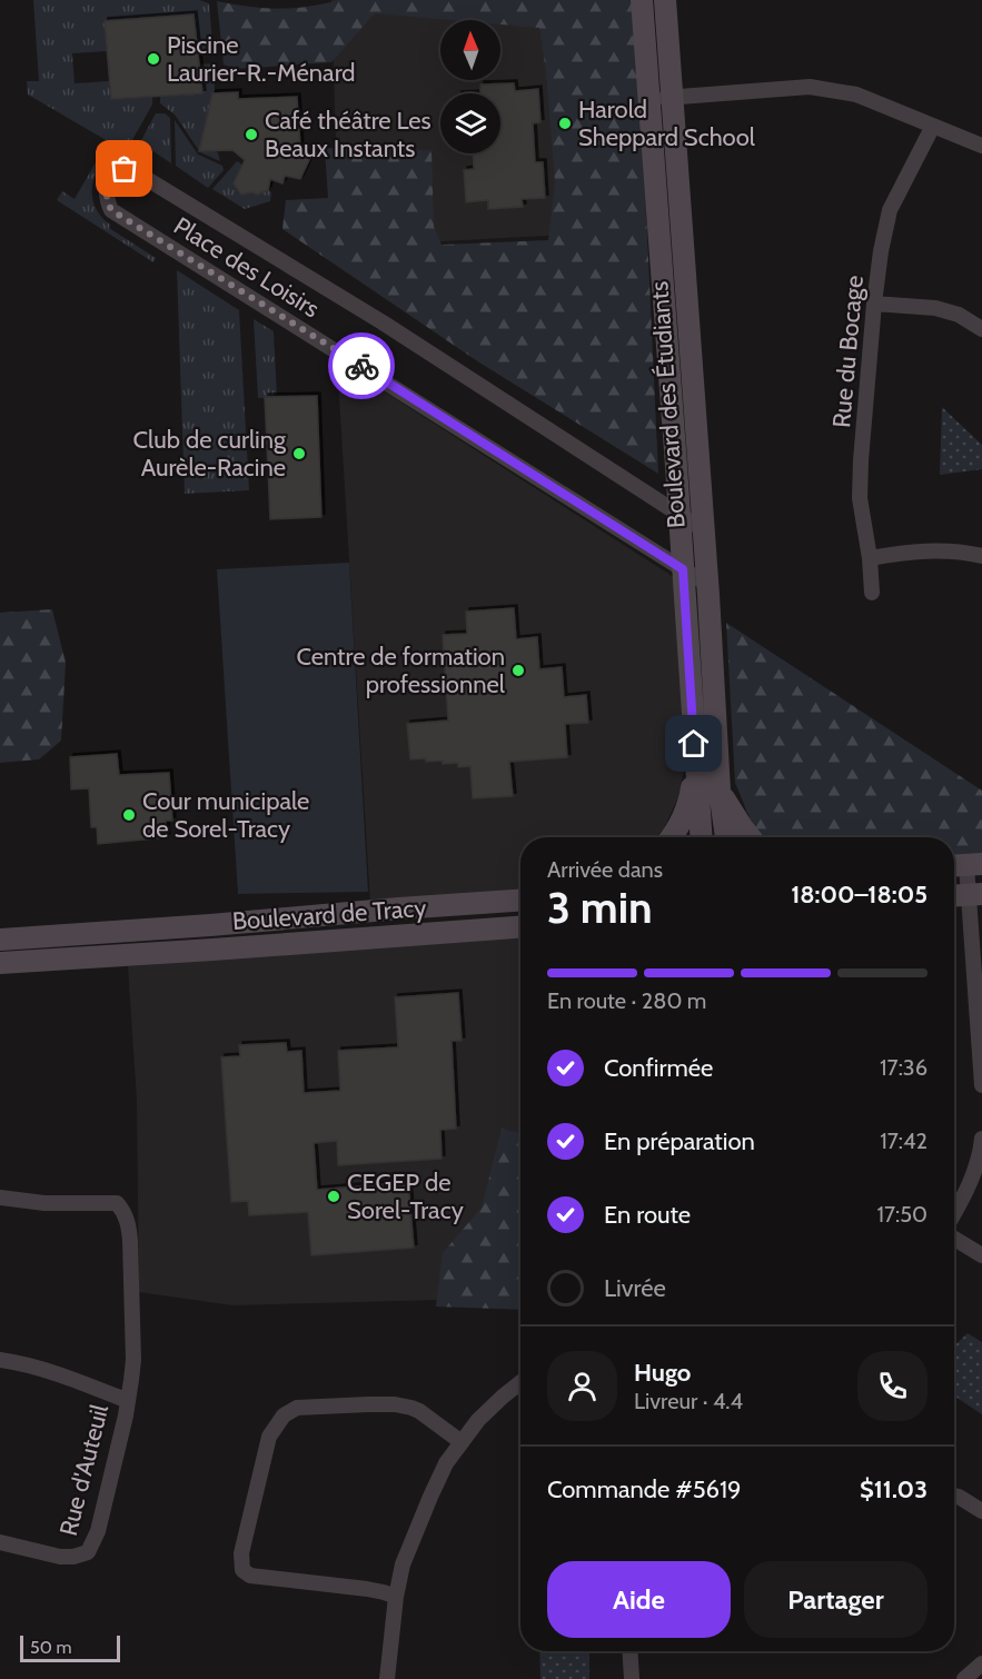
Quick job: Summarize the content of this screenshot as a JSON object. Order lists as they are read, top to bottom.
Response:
{
  "streets": {
    "street": [
      "Place des Loisirs",
      "Rue du Bocage",
      "Boulevard des Étudiants",
      "Boulevard de Tracy",
      "Rue d'Auteuil"
    ]
  },
  "crossings": [
    ["Place des Loisirs", "Boulevard des Étudiants"]
  ],
  "places": [
    "Piscine Laurier-R.-Ménard",
    "Harold Sheppard School",
    "Café théâtre Les Beaux Instants",
    "Club de curling Aurèle-Racine",
    "Centre de formation professionnel",
    "Cour municipale de Sorel-Tracy",
    "CEGEP de Sorel-Tracy"
  ],
  "scale_bar": "50 m",
  "north": "top",
  "page": {
    "heading": ["3 min", "Arrivée dans", "18:00–18:05"],
    "panel": [
      "Hugo",
      "Livreur · 4.4",
      "Commande #5619",
      "$11.03"
    ],
    "bar": "En route · 280 m",
    "list": [
      ["Confirmée", "17:36"],
      ["En préparation", "17:42"],
      ["En route", "17:50"],
      "Livrée"
    ],
    "buttons": ["Aide", "Partager"],
    "scale": "50 m"
  }
}
